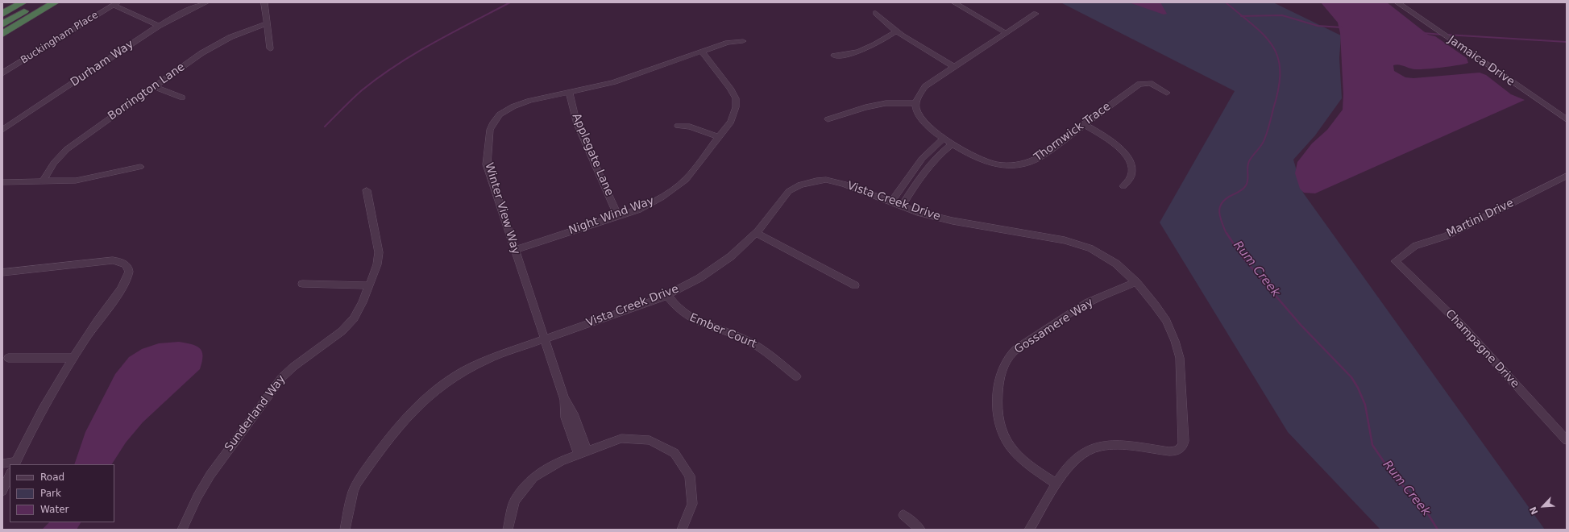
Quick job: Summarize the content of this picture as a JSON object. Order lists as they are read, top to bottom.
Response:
{
  "streets": {
    "street": [
      "Buckingham Place",
      "Jamaica Drive",
      "Durham Way",
      "Borrington Lane",
      "Thornwick Trace",
      "Applegate Lane",
      "Vista Creek Drive",
      "Winter View Way",
      "Night Wind Way",
      "Martini Drive",
      "Gossamere Way",
      "Ember Court",
      "Champagne Drive",
      "Sunderland Way"
    ]
  },
  "crossings": [
    ["Applegate Lane", "Winter View Way"],
    ["Applegate Lane", "Night Wind Way"],
    ["Vista Creek Drive", "Winter View Way"],
    ["Vista Creek Drive", "Gossamere Way"],
    ["Vista Creek Drive", "Ember Court"],
    ["Winter View Way", "Night Wind Way"],
    ["Martini Drive", "Champagne Drive"]
  ],
  "water": ["Rum Creek"],
  "legend": ["Road", "Park", "Water"],
  "north": "bottom left"
}
